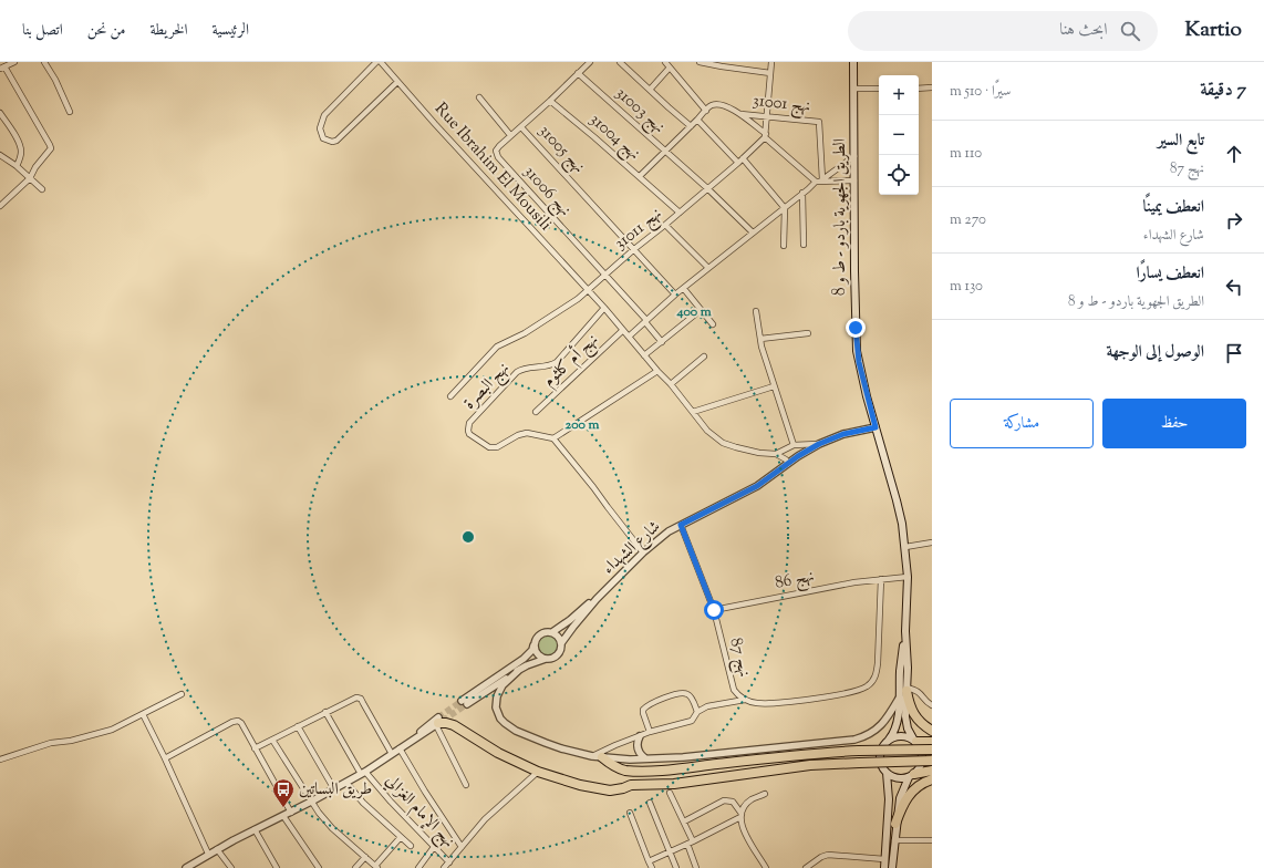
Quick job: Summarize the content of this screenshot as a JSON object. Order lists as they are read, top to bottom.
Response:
{
  "streets": {
    "main road": ["الطريق الجهوية باردو - ط و 8"],
    "street": [
      "نهج 31001",
      "نهج 31003",
      "نهج 31004",
      "نهج 31005",
      "Rue Ibrahim El Mousili",
      "نهج 31006",
      "نهج 31011",
      "نهج أم كلثوم",
      "نهج البصرة",
      "شارع الشهداء",
      "نهج 86",
      "نهج 87",
      "نهج الإمام الغزالي"
    ]
  },
  "crossings": [
    ["نهج 31003", "نهج 31005"],
    ["نهج 31003", "نهج 31011"],
    ["نهج 31004", "نهج 31005"],
    ["نهج 31004", "نهج 31011"],
    ["نهج 31005", "نهج 31006"],
    ["نهج 31005", "نهج 31011"],
    ["Rue Ibrahim El Mousili", "نهج 31011"],
    ["Rue Ibrahim El Mousili", "نهج أم كلثوم"],
    ["Rue Ibrahim El Mousili", "نهج البصرة"],
    ["نهج 31006", "نهج 31011"],
    ["الطريق الجهوية باردو - ط و 8", "شارع الشهداء"],
    ["الطريق الجهوية باردو - ط و 8", "نهج 86"],
    ["شارع الشهداء", "نهج 87"],
    ["نهج 86", "نهج 87"]
  ],
  "places": {
    "bus stop": ["طريق البساتين"]
  },
  "page": {
    "header": "Kartio",
    "search": "ابحث هنا",
    "nav": [
      "الرئيسية",
      "الخريطة",
      "من نحن",
      "اتصل بنا"
    ],
    "heading": ["7 دقيقة", "سيرًا · 510 m"],
    "map_buttons": ["+", "−"],
    "list": [
      ["تابع السير", "نهج 87", "110 m"],
      ["انعطف يمينًا", "شارع الشهداء", "270 m"],
      ["انعطف يسارًا", "الطريق الجهوية باردو - ط و 8", "130 m"],
      "الوصول إلى الوجهة"
    ],
    "buttons": ["حفظ", "مشاركة"]
  },
  "rings": ["400 m", "200 m"]
}
